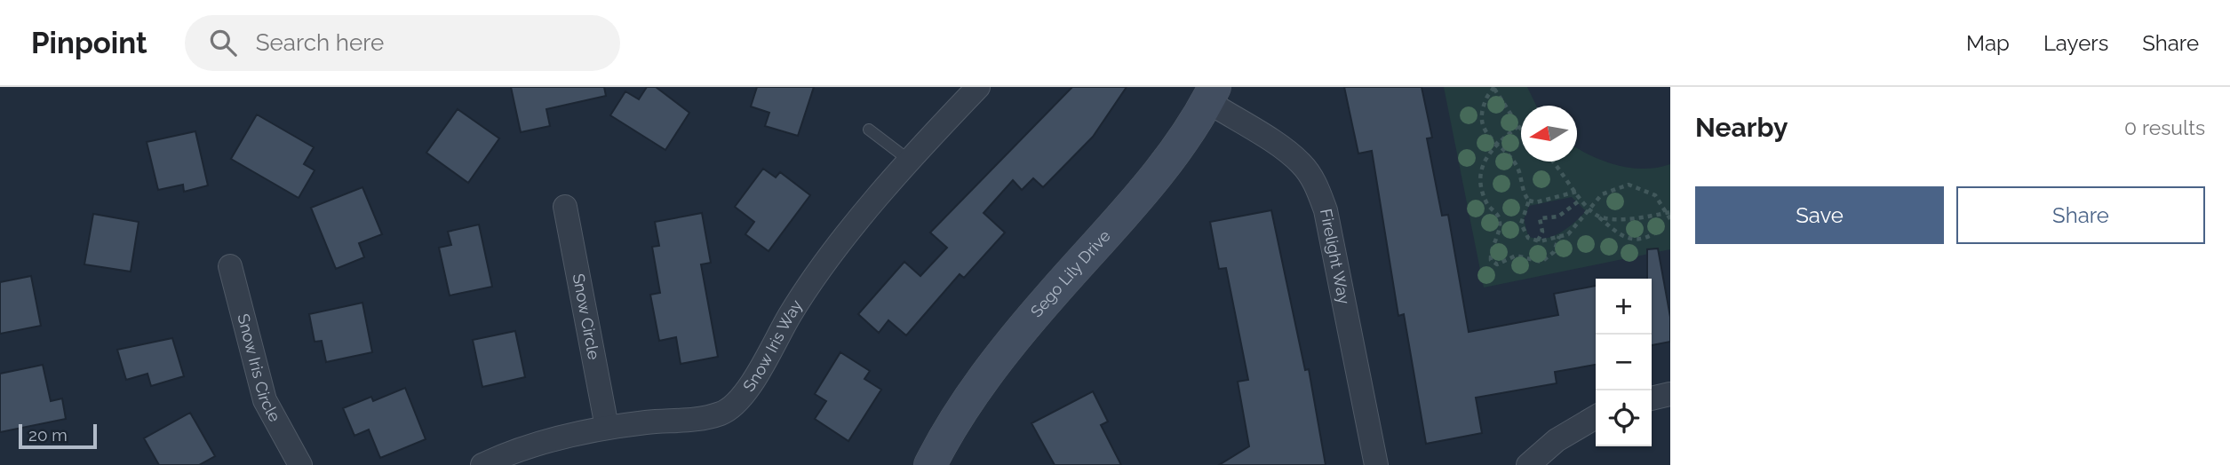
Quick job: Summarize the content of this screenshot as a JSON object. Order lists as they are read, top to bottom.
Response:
{
  "streets": {
    "street": [
      "Firelight Way",
      "Sego Lily Drive",
      "Snow Circle",
      "Snow Iris Way",
      "Snow Iris Circle"
    ]
  },
  "crossings": [
    ["Firelight Way", "Sego Lily Drive"],
    ["Snow Circle", "Snow Iris Way"]
  ],
  "scale_bar": "20 m",
  "north": "left",
  "page": {
    "header": "Pinpoint",
    "search": "Search here",
    "nav": ["Map", "Layers", "Share"],
    "heading": ["Nearby", "0 results"],
    "buttons": ["Save", "Share"],
    "map_buttons": ["+", "−"],
    "scale": "20 m"
  }
}
